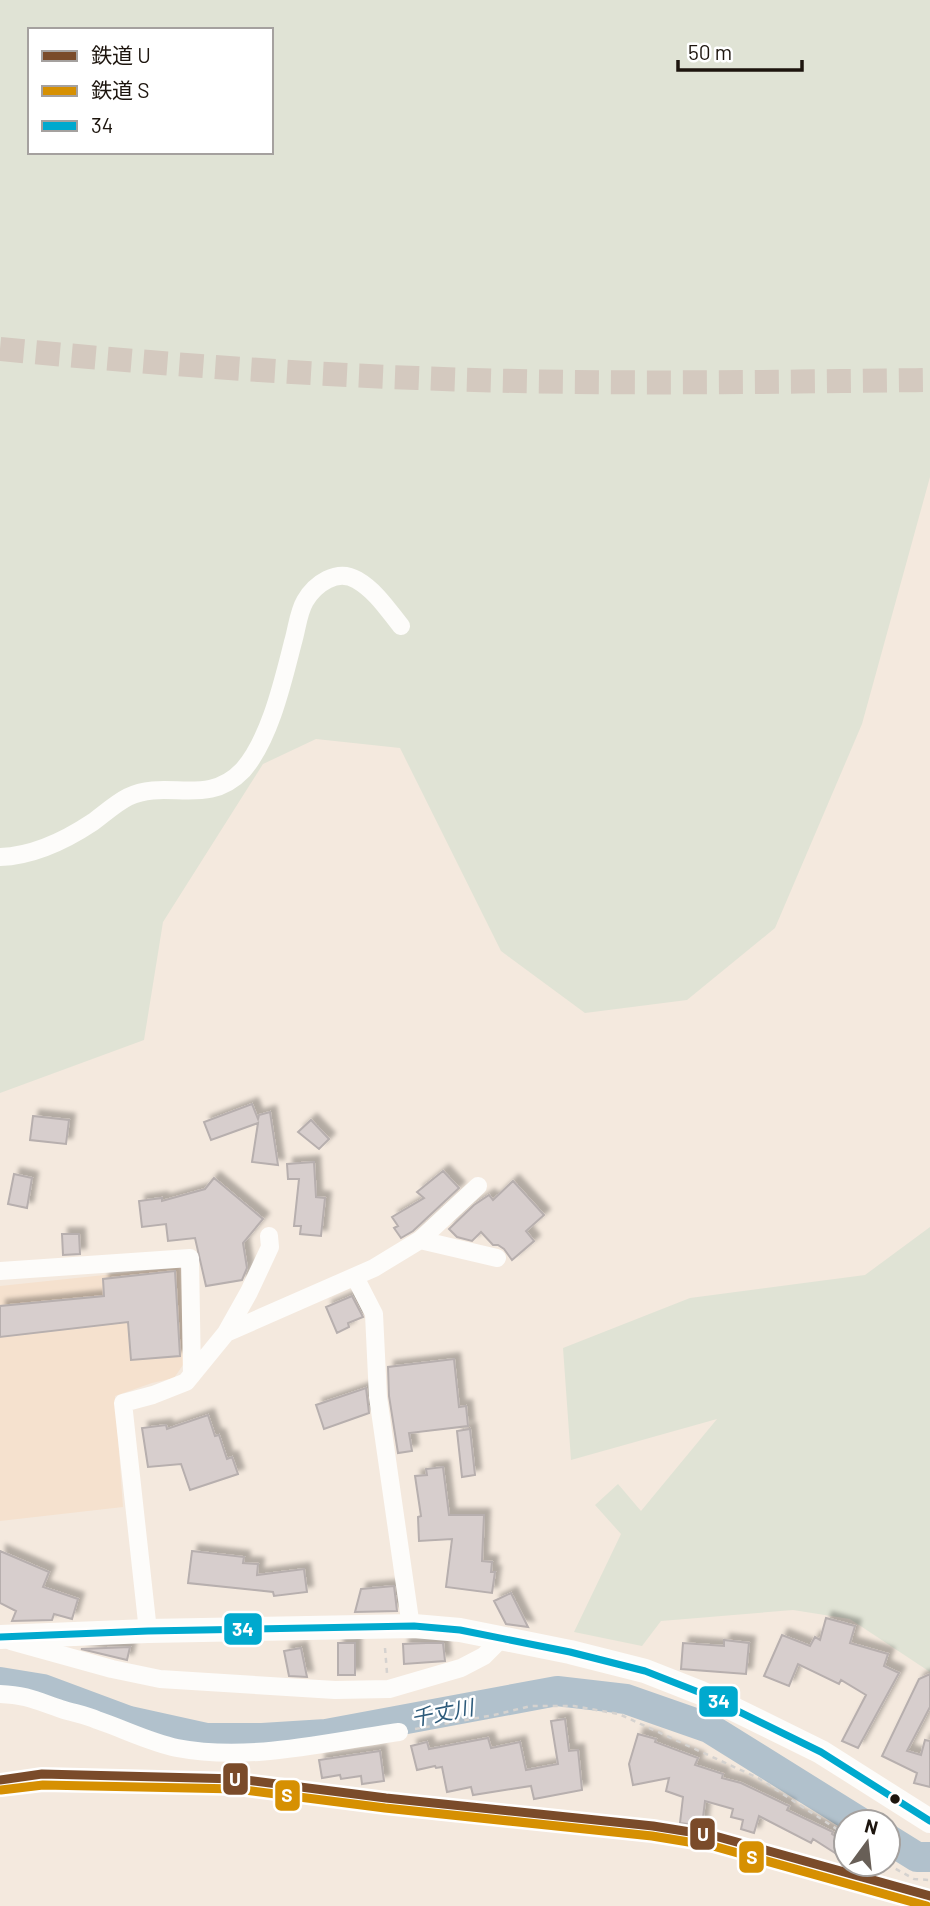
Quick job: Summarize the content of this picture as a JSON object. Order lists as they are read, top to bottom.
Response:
{
  "water": ["千丈川"],
  "lines": ["transit line 34", "rail line U", "rail line S"],
  "legend": ["鉄道 U", "鉄道 S", "34"],
  "scale_bar": "50 m",
  "north": "top"
}
